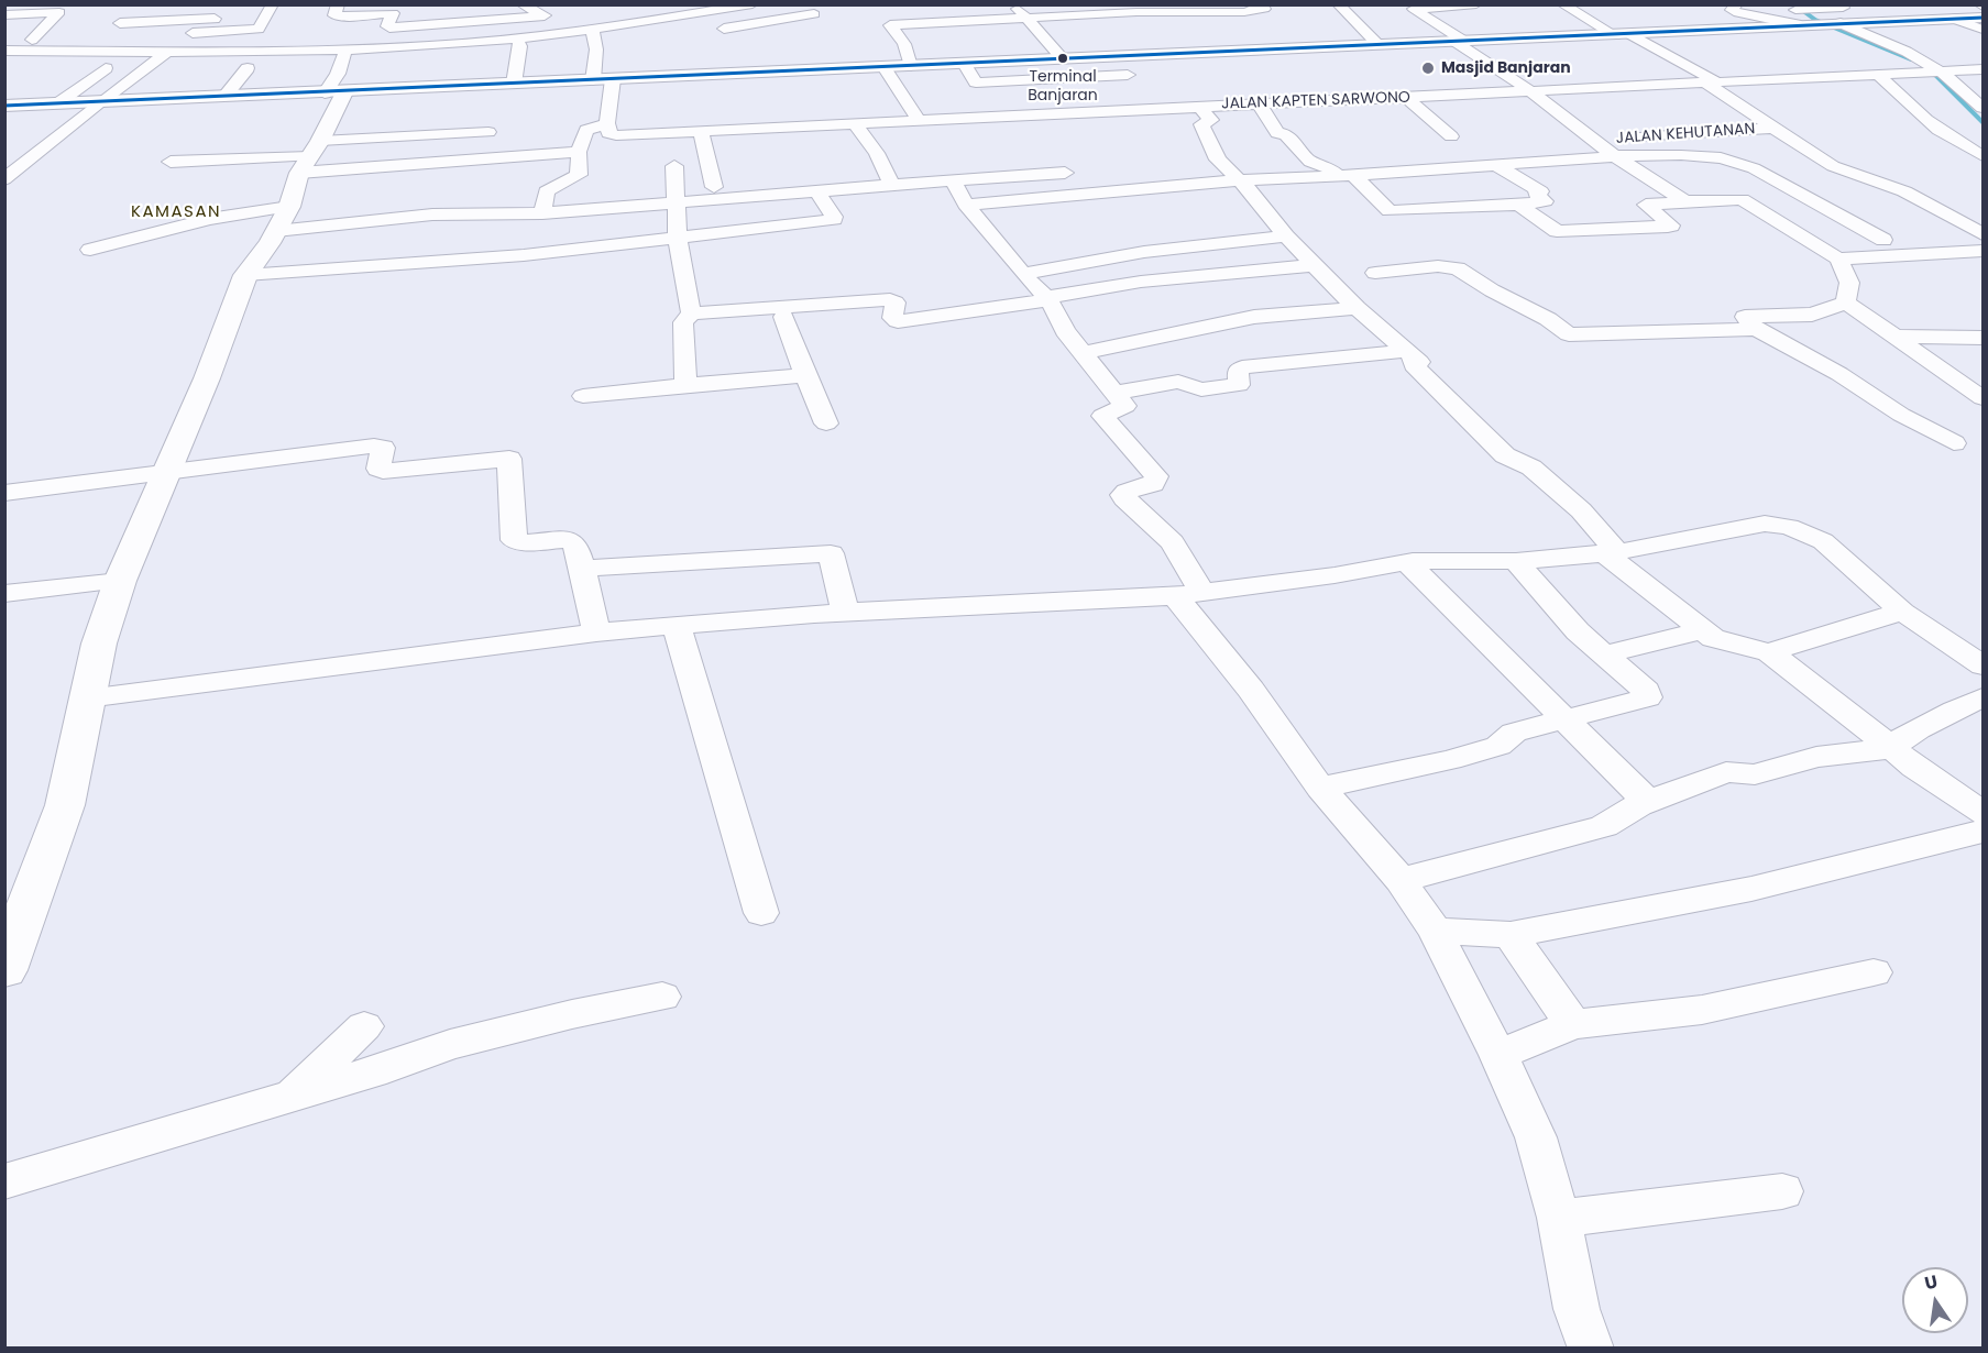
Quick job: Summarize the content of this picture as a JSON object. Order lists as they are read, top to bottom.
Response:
{
  "streets": {
    "street": ["JALAN KAPTEN SARWONO", "JALAN KEHUTANAN"]
  },
  "districts": ["KAMASAN"],
  "places": ["Terminal Banjaran", "Masjid Banjaran"],
  "north": "top"
}
